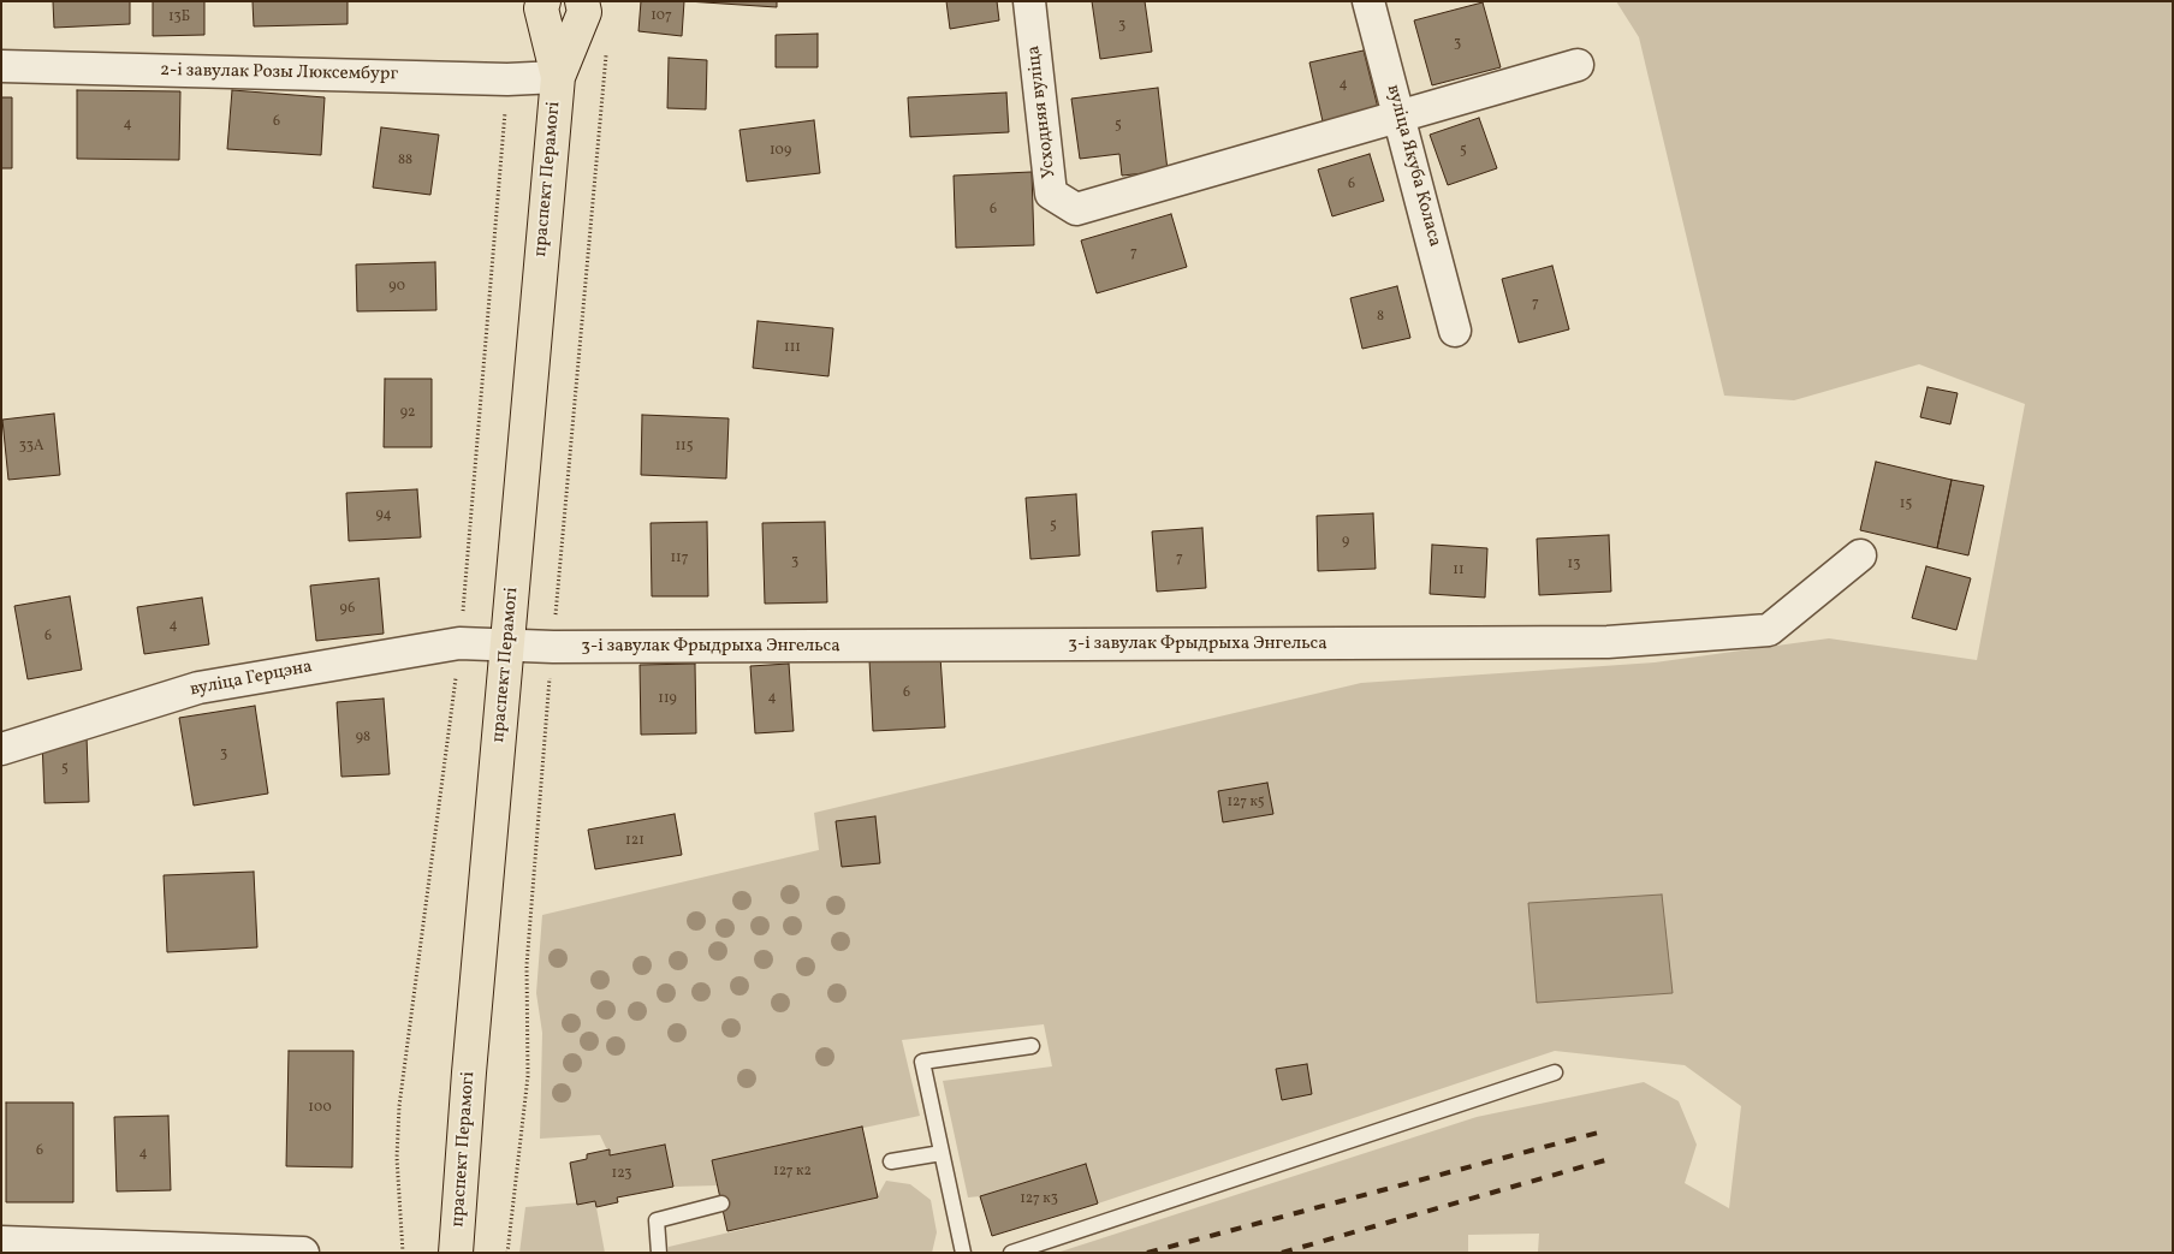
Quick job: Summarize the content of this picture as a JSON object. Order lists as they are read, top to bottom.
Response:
{
  "streets": {
    "main road": ["праспект Перамогі"],
    "street": [
      "2-і завулак Розы Люксембург",
      "Усходняя вуліца",
      "вуліца Якуба Коласа",
      "3-і завулак Фрыдрыха Энгельса",
      "вуліца Герцэна"
    ]
  },
  "crossings": [
    ["2-і завулак Розы Люксембург", "праспект Перамогі"],
    ["Усходняя вуліца", "вуліца Якуба Коласа"],
    ["праспект Перамогі", "3-і завулак Фрыдрыха Энгельса"],
    ["праспект Перамогі", "вуліца Герцэна"],
    ["3-і завулак Фрыдрыха Энгельса", "вуліца Герцэна"]
  ],
  "house_numbers": [
    "107",
    "13Б",
    "3",
    "3",
    "4",
    "6",
    "4",
    "5",
    "109",
    "5",
    "88",
    "6",
    "6",
    "7",
    "90",
    "7",
    "8",
    "111",
    "92",
    "33А",
    "115",
    "15",
    "94",
    "5",
    "9",
    "117",
    "7",
    "3",
    "13",
    "11",
    "96",
    "4",
    "6",
    "6",
    "4",
    "119",
    "98",
    "3",
    "5",
    "127 к5",
    "121",
    "100",
    "6",
    "4",
    "127 к2",
    "123",
    "127 к3"
  ]
}
